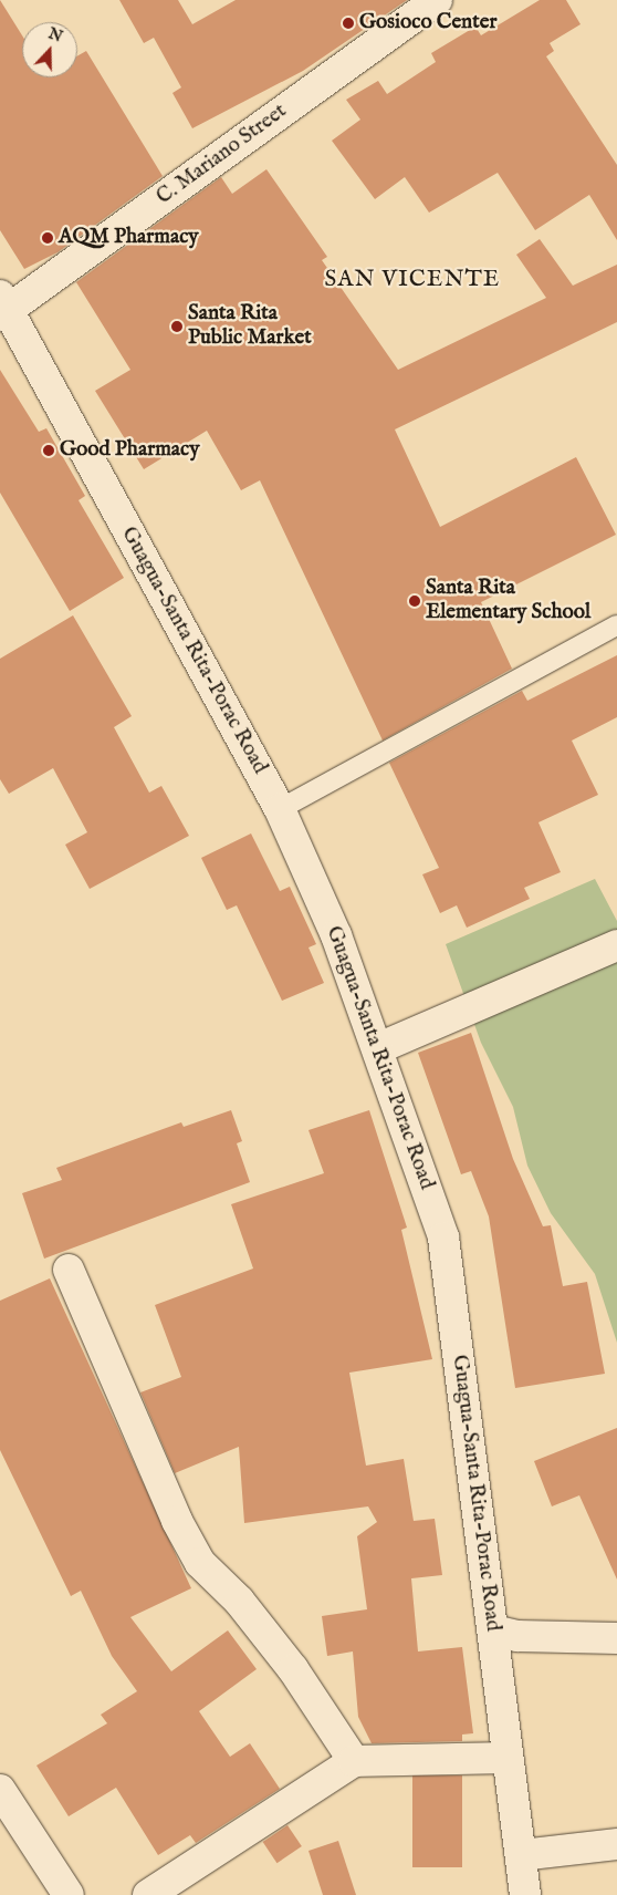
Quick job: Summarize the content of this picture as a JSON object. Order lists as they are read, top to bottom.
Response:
{
  "streets": {
    "street": ["C. Mariano Street", "Guagua-Santa Rita-Porac Road"]
  },
  "crossings": [
    ["C. Mariano Street", "Guagua-Santa Rita-Porac Road"]
  ],
  "districts": ["SAN VICENTE"],
  "places": [
    "Gosioco Center",
    "AQM Pharmacy",
    "Santa Rita Public Market",
    "Good Pharmacy",
    "Santa Rita Elementary School"
  ],
  "north": "top"
}
